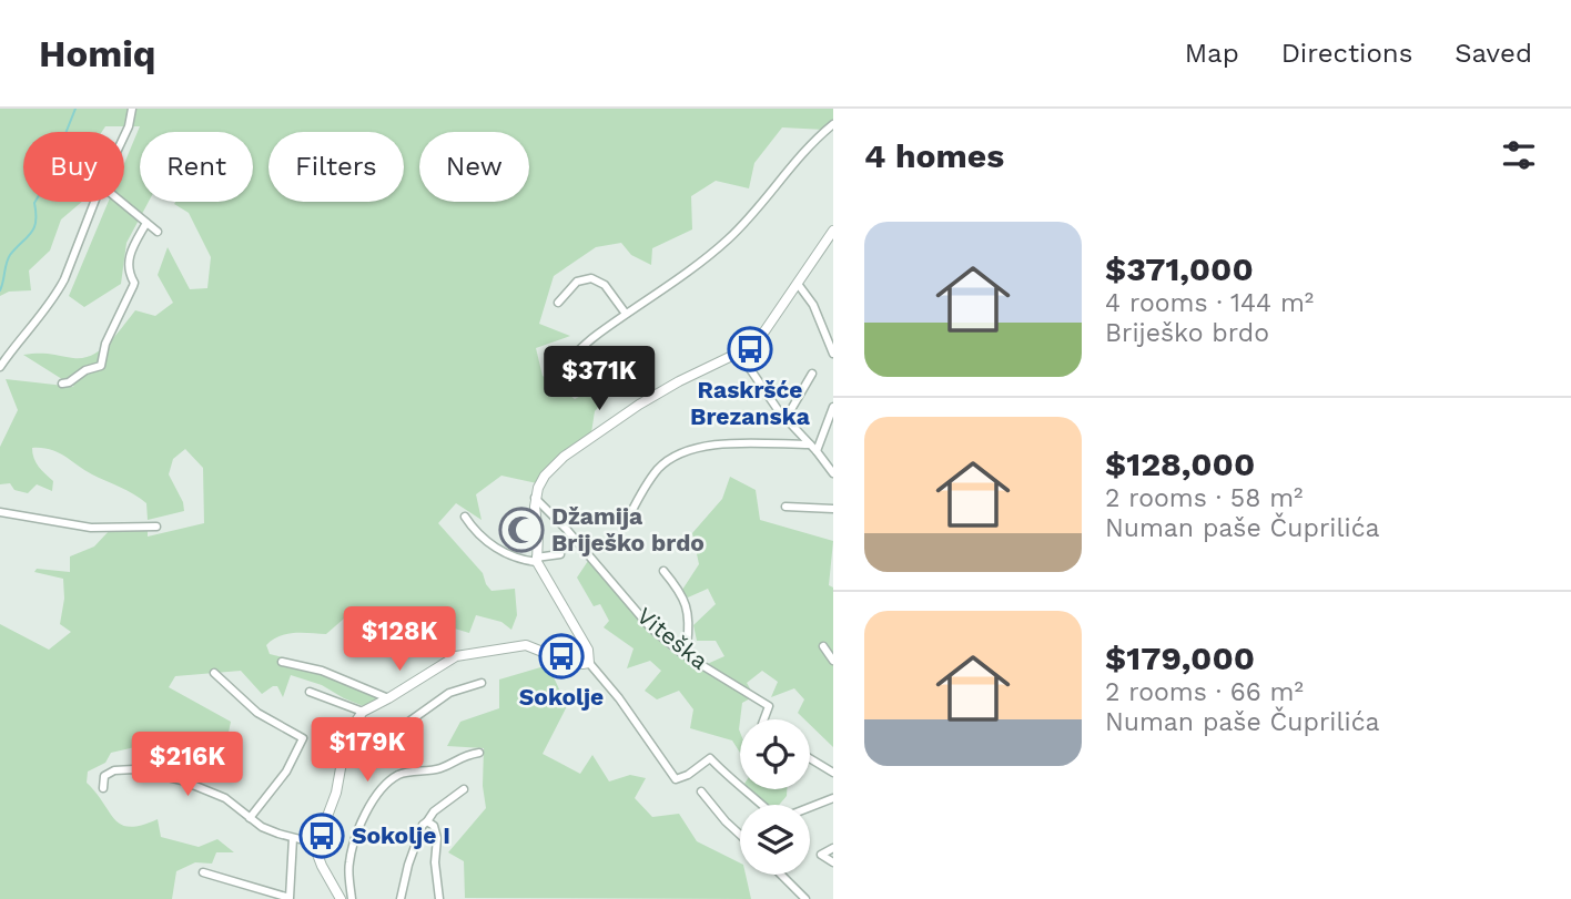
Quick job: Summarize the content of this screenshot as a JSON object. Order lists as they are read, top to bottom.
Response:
{
  "streets": {
    "street": ["Viteška"]
  },
  "places": {
    "bus stop": ["Raskršće Brezanska", "Sokolje", "Sokolje I"],
    "mosque": ["Džamija Briješko brdo"]
  },
  "page": {
    "header": "Homiq",
    "nav": ["Map", "Directions", "Saved"],
    "heading": "4 homes",
    "chip": [
      "Buy",
      "Rent",
      "Filters",
      "New"
    ],
    "list": [
      {
        "name": "$371,000",
        "note": "4 rooms · 144 m² · Briješko brdo"
      },
      {
        "name": "$128,000",
        "note": "2 rooms · 58 m² · Numan paše Čuprilića"
      },
      {
        "name": "$179,000",
        "note": "2 rooms · 66 m² · Numan paše Čuprilića"
      }
    ],
    "price": [
      "$371K",
      "$128K",
      "$179K",
      "$216K"
    ]
  }
}
